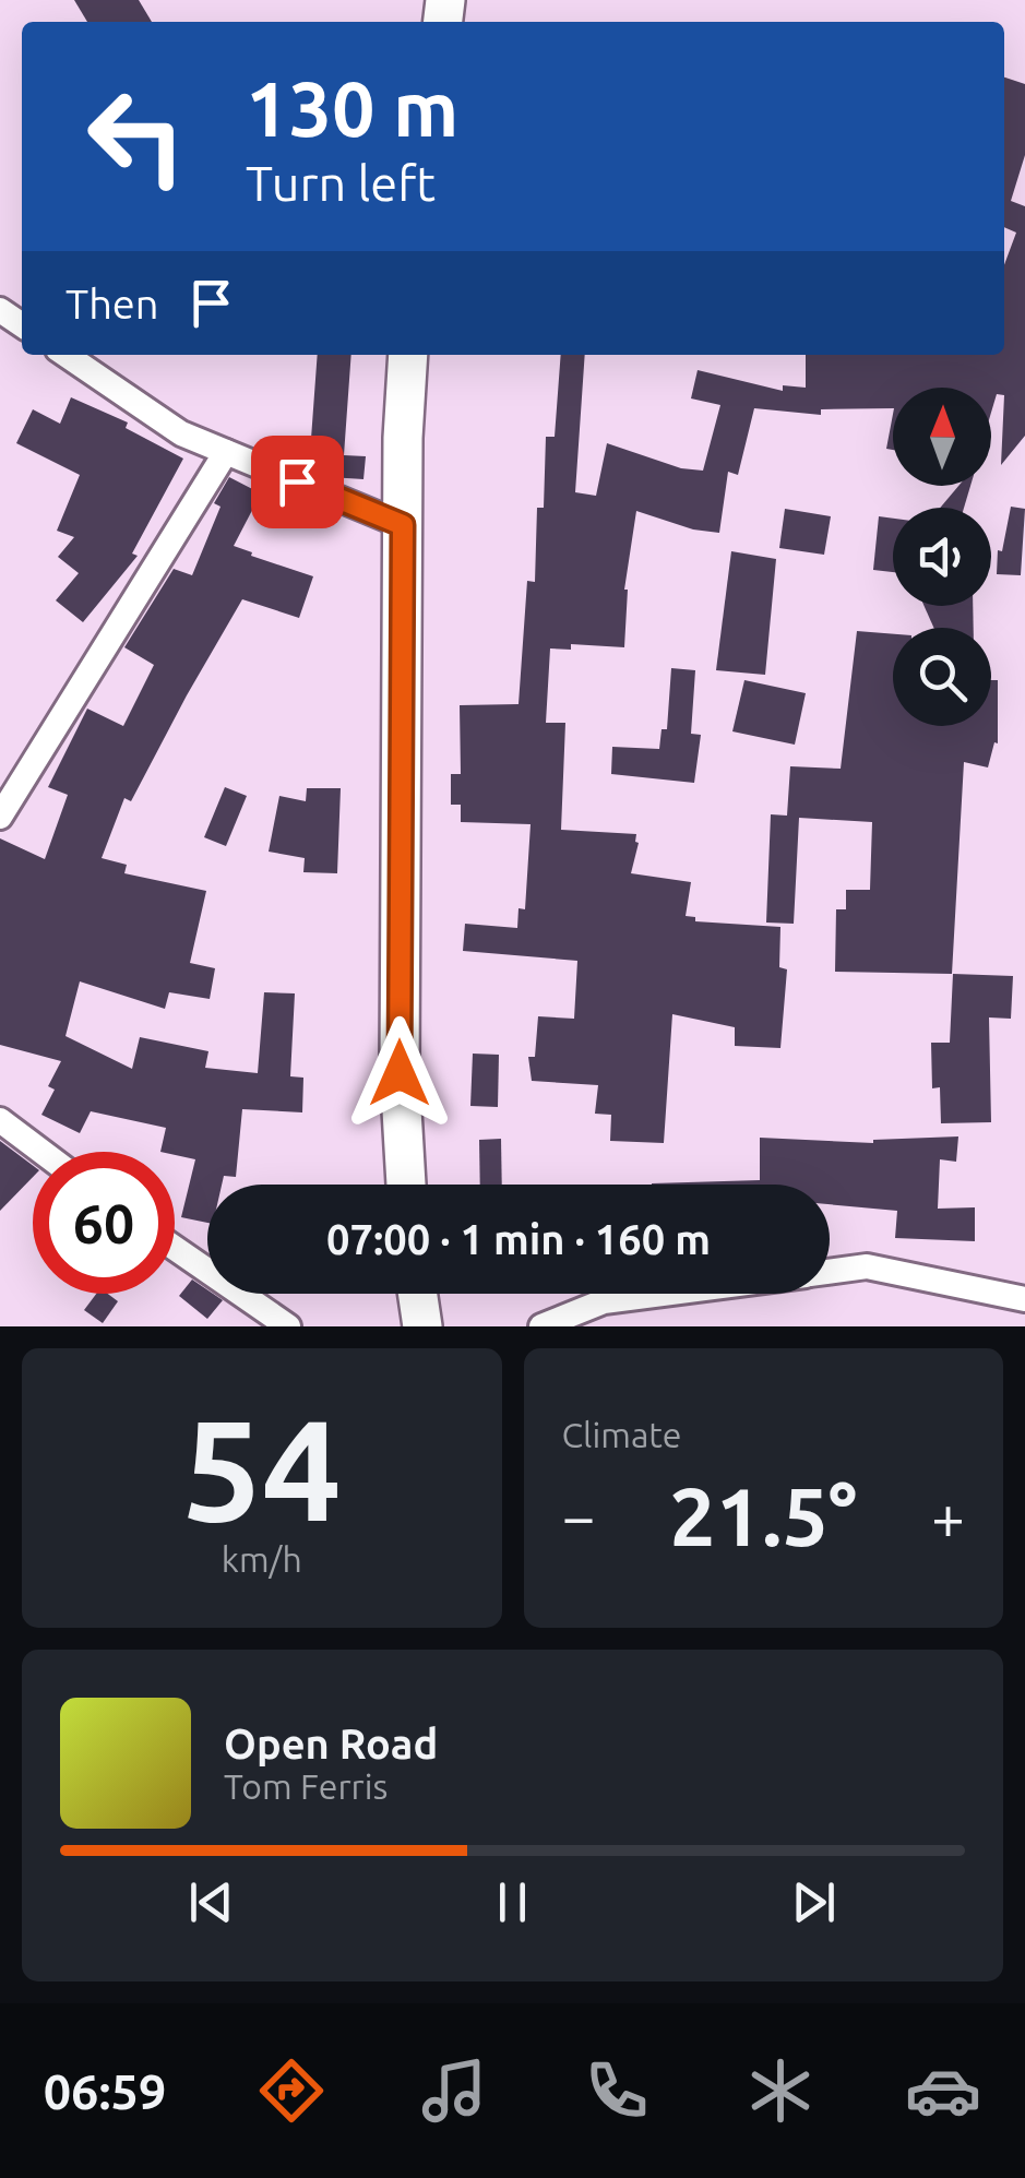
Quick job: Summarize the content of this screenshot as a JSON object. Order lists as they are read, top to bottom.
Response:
{
  "north": "top",
  "page": {
    "turn": ["130 m", "Turn left"],
    "then": "Then",
    "limit": "60",
    "trip": "07:00 · 1 min · 160 m",
    "tile": [
      ["54", "km/h"],
      "Climate"
    ],
    "heat": ["−", "21.5°", "+"],
    "song": ["Open Road", "Tom Ferris"],
    "tabs": "06:59"
  }
}
